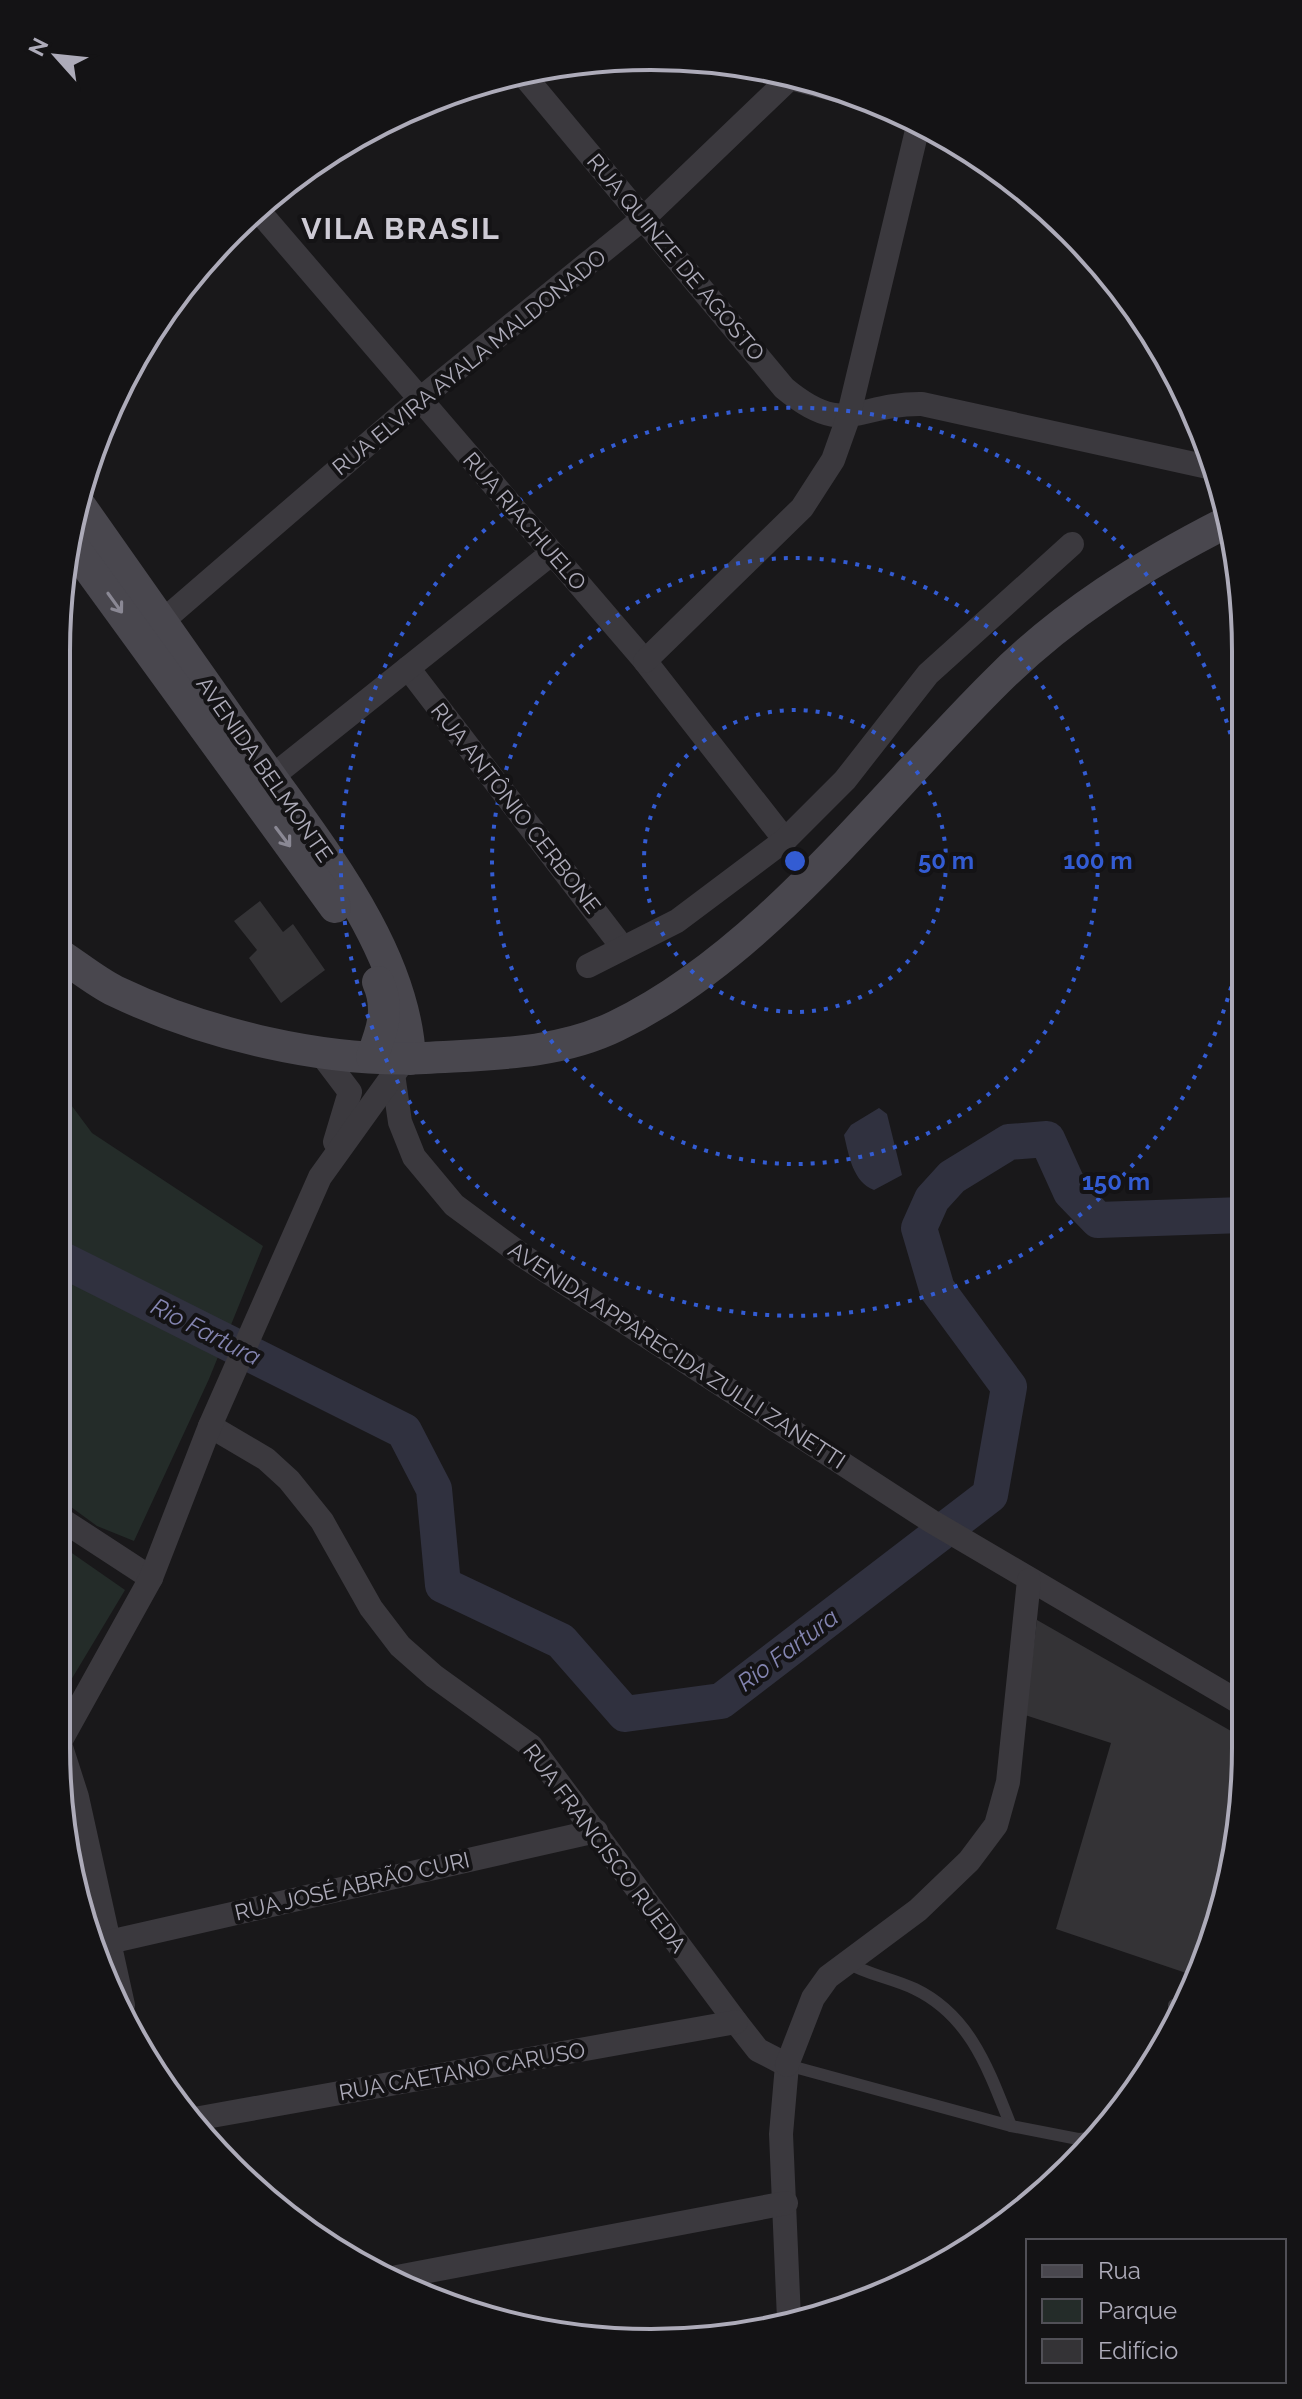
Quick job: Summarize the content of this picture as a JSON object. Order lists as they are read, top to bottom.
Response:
{
  "streets": {
    "main road": ["AVENIDA BELMONTE"],
    "street": [
      "RUA QUINZE DE AGOSTO",
      "RUA ELVIRA AYALA MALDONADO",
      "RUA RIACHUELO",
      "RUA ANTÔNIO CERBONE",
      "AVENIDA APPARECIDA ZULLI ZANETTI",
      "RUA FRANCISCO RUEDA",
      "RUA JOSÉ ABRÃO CURI",
      "RUA CAETANO CARUSO"
    ]
  },
  "crossings": [
    ["RUA QUINZE DE AGOSTO", "RUA ELVIRA AYALA MALDONADO"],
    ["RUA ELVIRA AYALA MALDONADO", "RUA RIACHUELO"],
    ["RUA ELVIRA AYALA MALDONADO", "AVENIDA BELMONTE"],
    ["AVENIDA BELMONTE", "AVENIDA APPARECIDA ZULLI ZANETTI"],
    ["RUA FRANCISCO RUEDA", "RUA JOSÉ ABRÃO CURI"],
    ["RUA FRANCISCO RUEDA", "RUA CAETANO CARUSO"]
  ],
  "districts": ["VILA BRASIL"],
  "water": ["Rio Fartura"],
  "legend": ["Rua", "Parque", "Edifício"],
  "north": "top left",
  "rings": ["50 m", "100 m", "150 m"]
}
